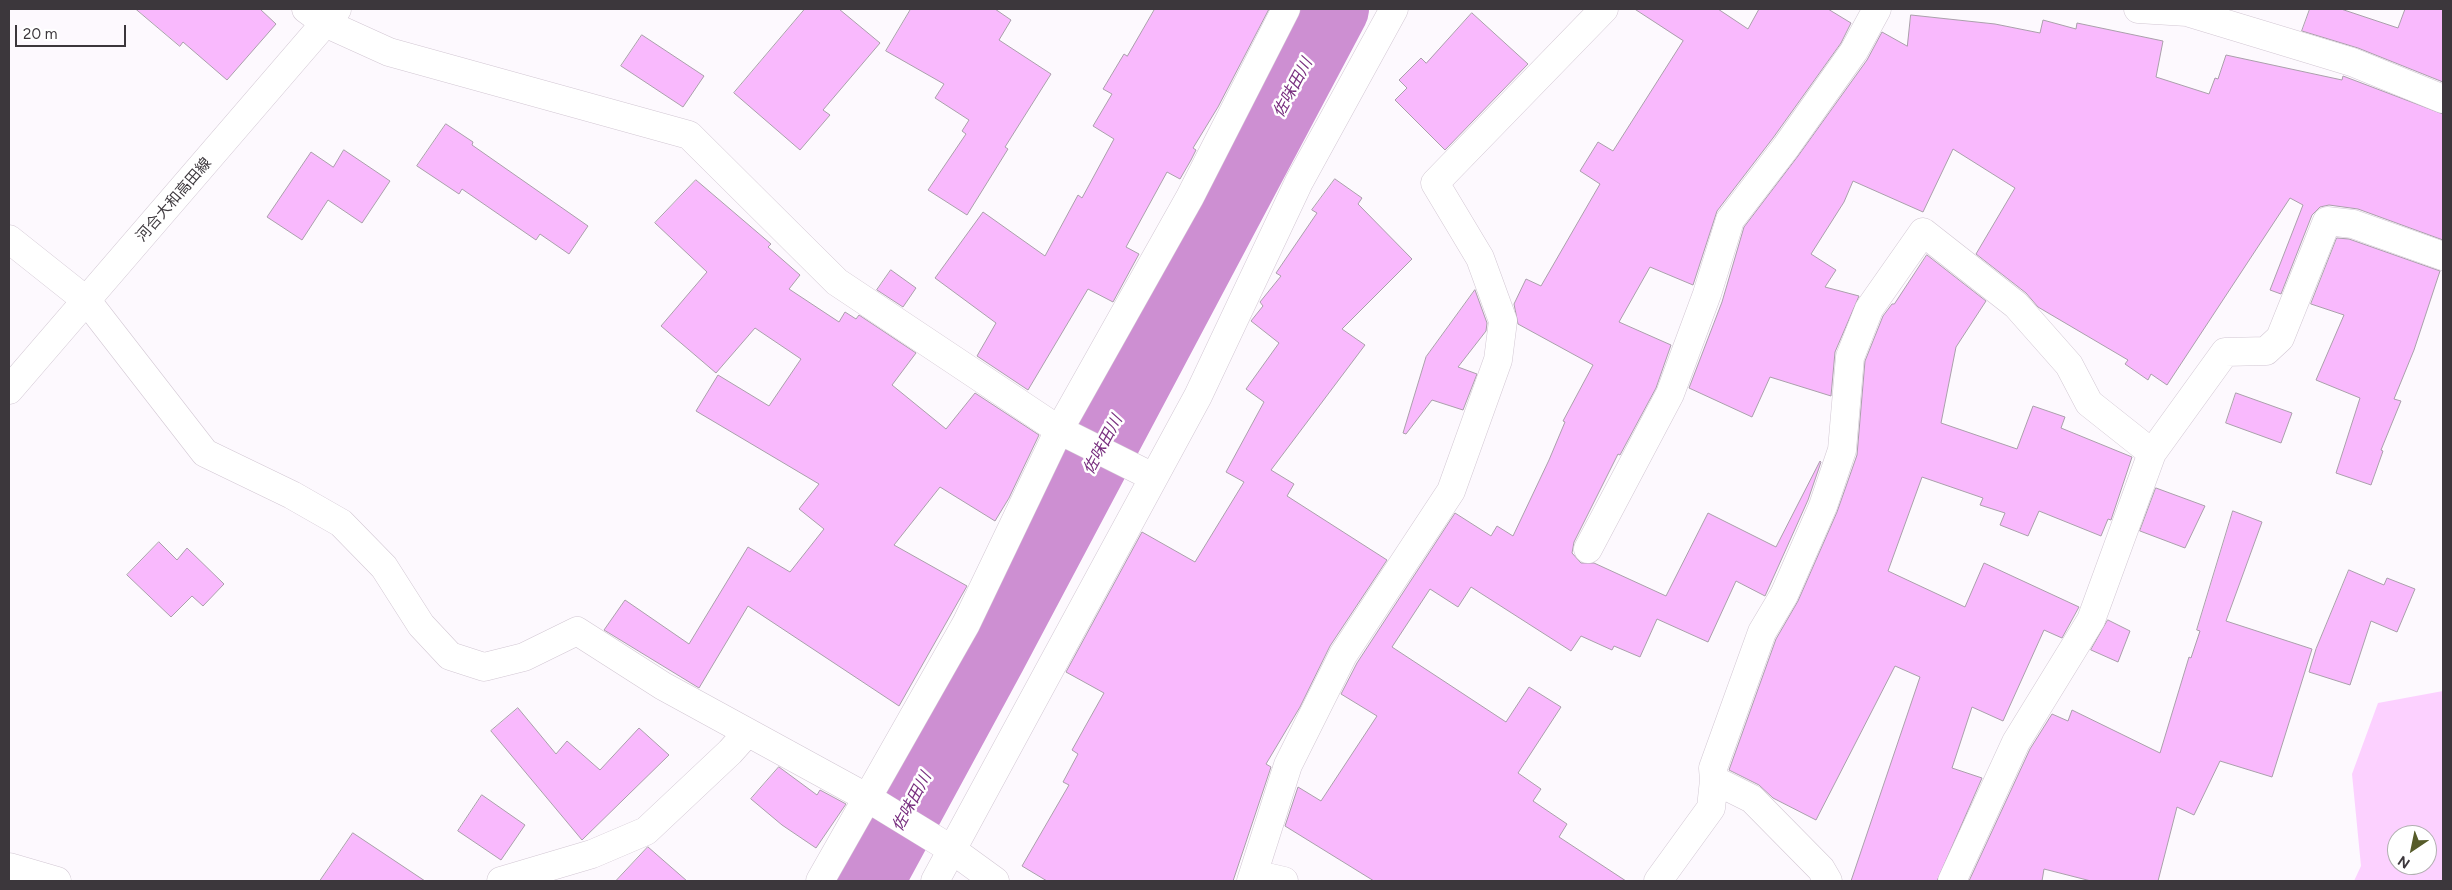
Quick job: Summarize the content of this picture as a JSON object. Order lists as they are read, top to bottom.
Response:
{
  "streets": {
    "street": ["河合大和高田線"]
  },
  "water": ["佐味田川"],
  "scale_bar": "20 m",
  "north": "bottom left"
}
